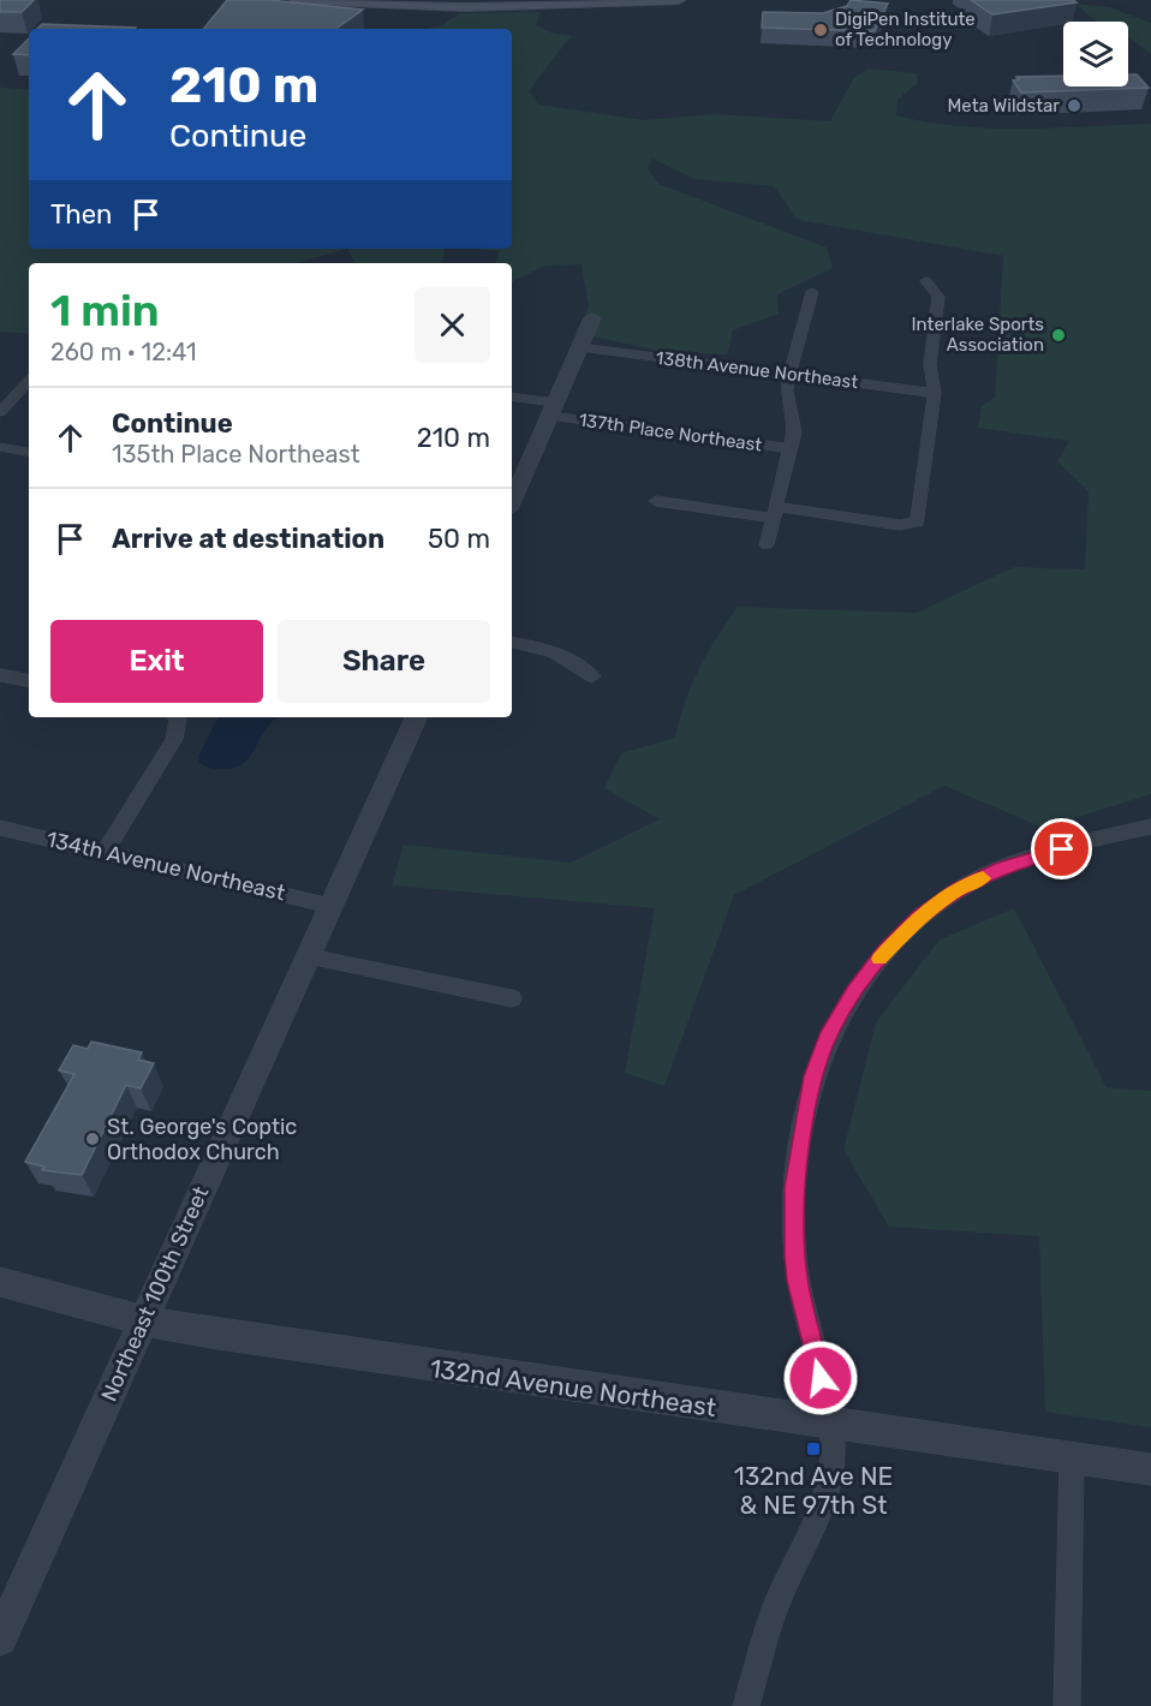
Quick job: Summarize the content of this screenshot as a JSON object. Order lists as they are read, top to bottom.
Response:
{
  "streets": {
    "street": [
      "138th Avenue Northeast",
      "137th Place Northeast",
      "134th Avenue Northeast",
      "Northeast 100th Street",
      "132nd Avenue Northeast"
    ]
  },
  "crossings": [
    ["134th Avenue Northeast", "Northeast 100th Street"],
    ["Northeast 100th Street", "132nd Avenue Northeast"]
  ],
  "places": {
    "other": [
      "DigiPen Institute of Technology",
      "Meta Wildstar",
      "Interlake Sports Association",
      "St. George's Coptic Orthodox Church"
    ],
    "transit": ["132nd Ave NE & NE 97th St"]
  },
  "page": {
    "turn": ["210 m", "Continue"],
    "then": "Then",
    "heading": ["1 min", "260 m · 12:41"],
    "list": [
      {
        "name": "Continue",
        "note": "135th Place Northeast",
        "value": "210 m"
      },
      {
        "name": "Arrive at destination",
        "value": "50 m"
      }
    ],
    "buttons": ["Exit", "Share"]
  }
}
